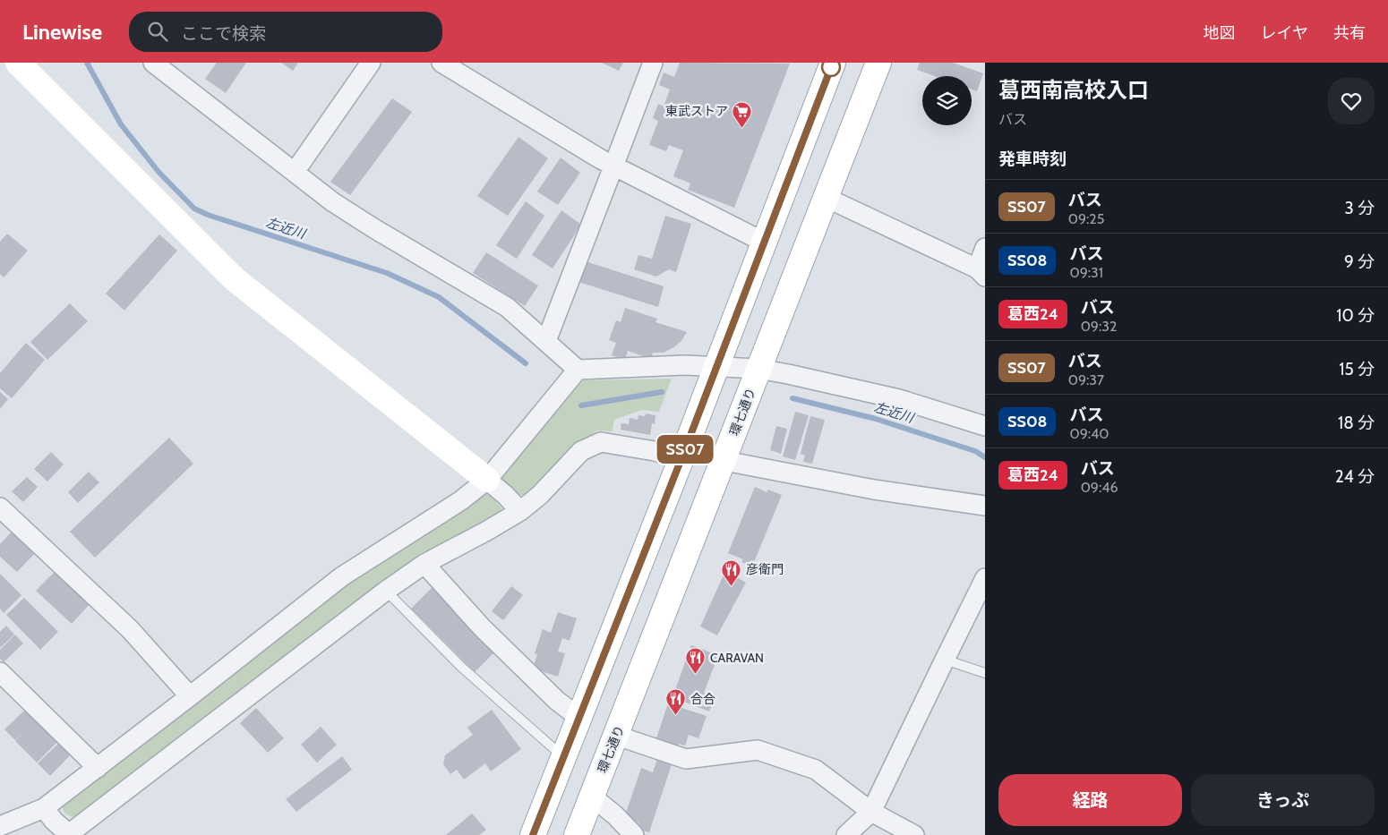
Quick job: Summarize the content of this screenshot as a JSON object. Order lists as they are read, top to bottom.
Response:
{
  "streets": {
    "main road": ["環七通り"]
  },
  "water": ["左近川"],
  "places": {
    "supermarket": ["東武ストア"],
    "restaurant": ["彦衛門", "CARAVAN", "合合"]
  },
  "lines": ["bus line SS07"],
  "page": {
    "header": "Linewise",
    "search": "ここで検索",
    "nav": ["地図", "レイヤ", "共有"],
    "on_map": "SS07",
    "heading": [
      ["葛西南高校入口", "バス"],
      "発車時刻"
    ],
    "list": [
      {
        "mark": "SS07",
        "name": "バス",
        "note": "09:25",
        "value": "3 分"
      },
      {
        "mark": "SS08",
        "name": "バス",
        "note": "09:31",
        "value": "9 分"
      },
      {
        "mark": "葛西24",
        "name": "バス",
        "note": "09:32",
        "value": "10 分"
      },
      {
        "mark": "SS07",
        "name": "バス",
        "note": "09:37",
        "value": "15 分"
      },
      {
        "mark": "SS08",
        "name": "バス",
        "note": "09:40",
        "value": "18 分"
      },
      {
        "mark": "葛西24",
        "name": "バス",
        "note": "09:46",
        "value": "24 分"
      }
    ],
    "buttons": ["経路", "きっぷ"]
  }
}
